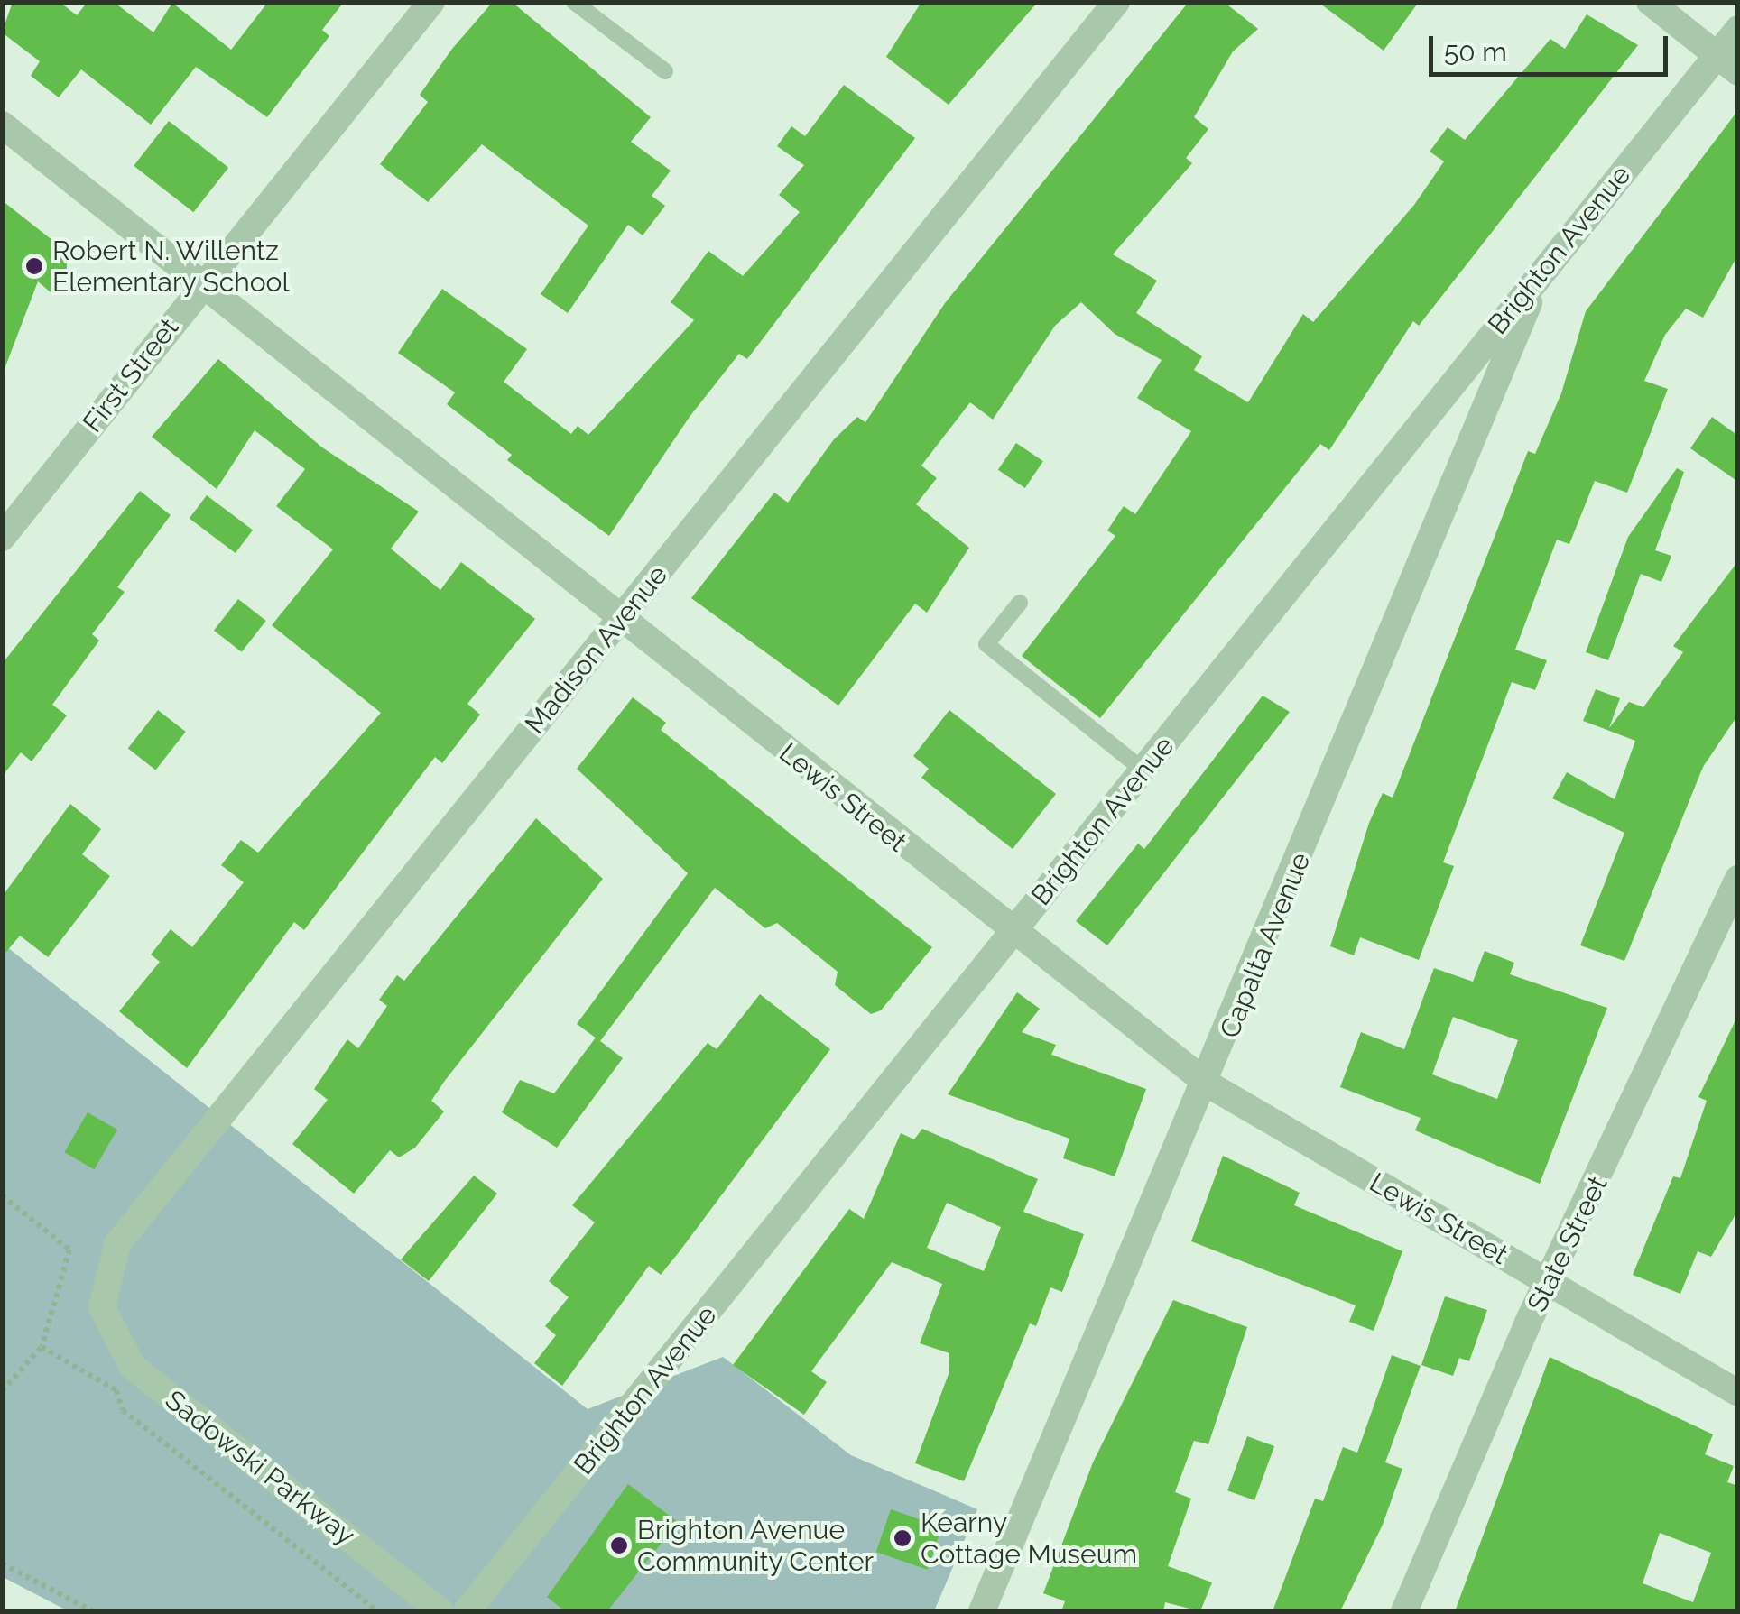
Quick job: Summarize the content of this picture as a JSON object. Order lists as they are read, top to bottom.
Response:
{
  "streets": {
    "street": [
      "Brighton Avenue",
      "First Street",
      "Madison Avenue",
      "Lewis Street",
      "Capalta Avenue",
      "State Street",
      "Sadowski Parkway"
    ]
  },
  "crossings": [
    ["Brighton Avenue", "Lewis Street"],
    ["Brighton Avenue", "Capalta Avenue"],
    ["First Street", "Lewis Street"],
    ["Madison Avenue", "Lewis Street"],
    ["Madison Avenue", "Sadowski Parkway"],
    ["Lewis Street", "Capalta Avenue"],
    ["Lewis Street", "State Street"]
  ],
  "places": ["Robert N. Willentz Elementary School", "Kearny Cottage Museum", "Brighton Avenue Community Center"],
  "scale_bar": "50 m"
}
